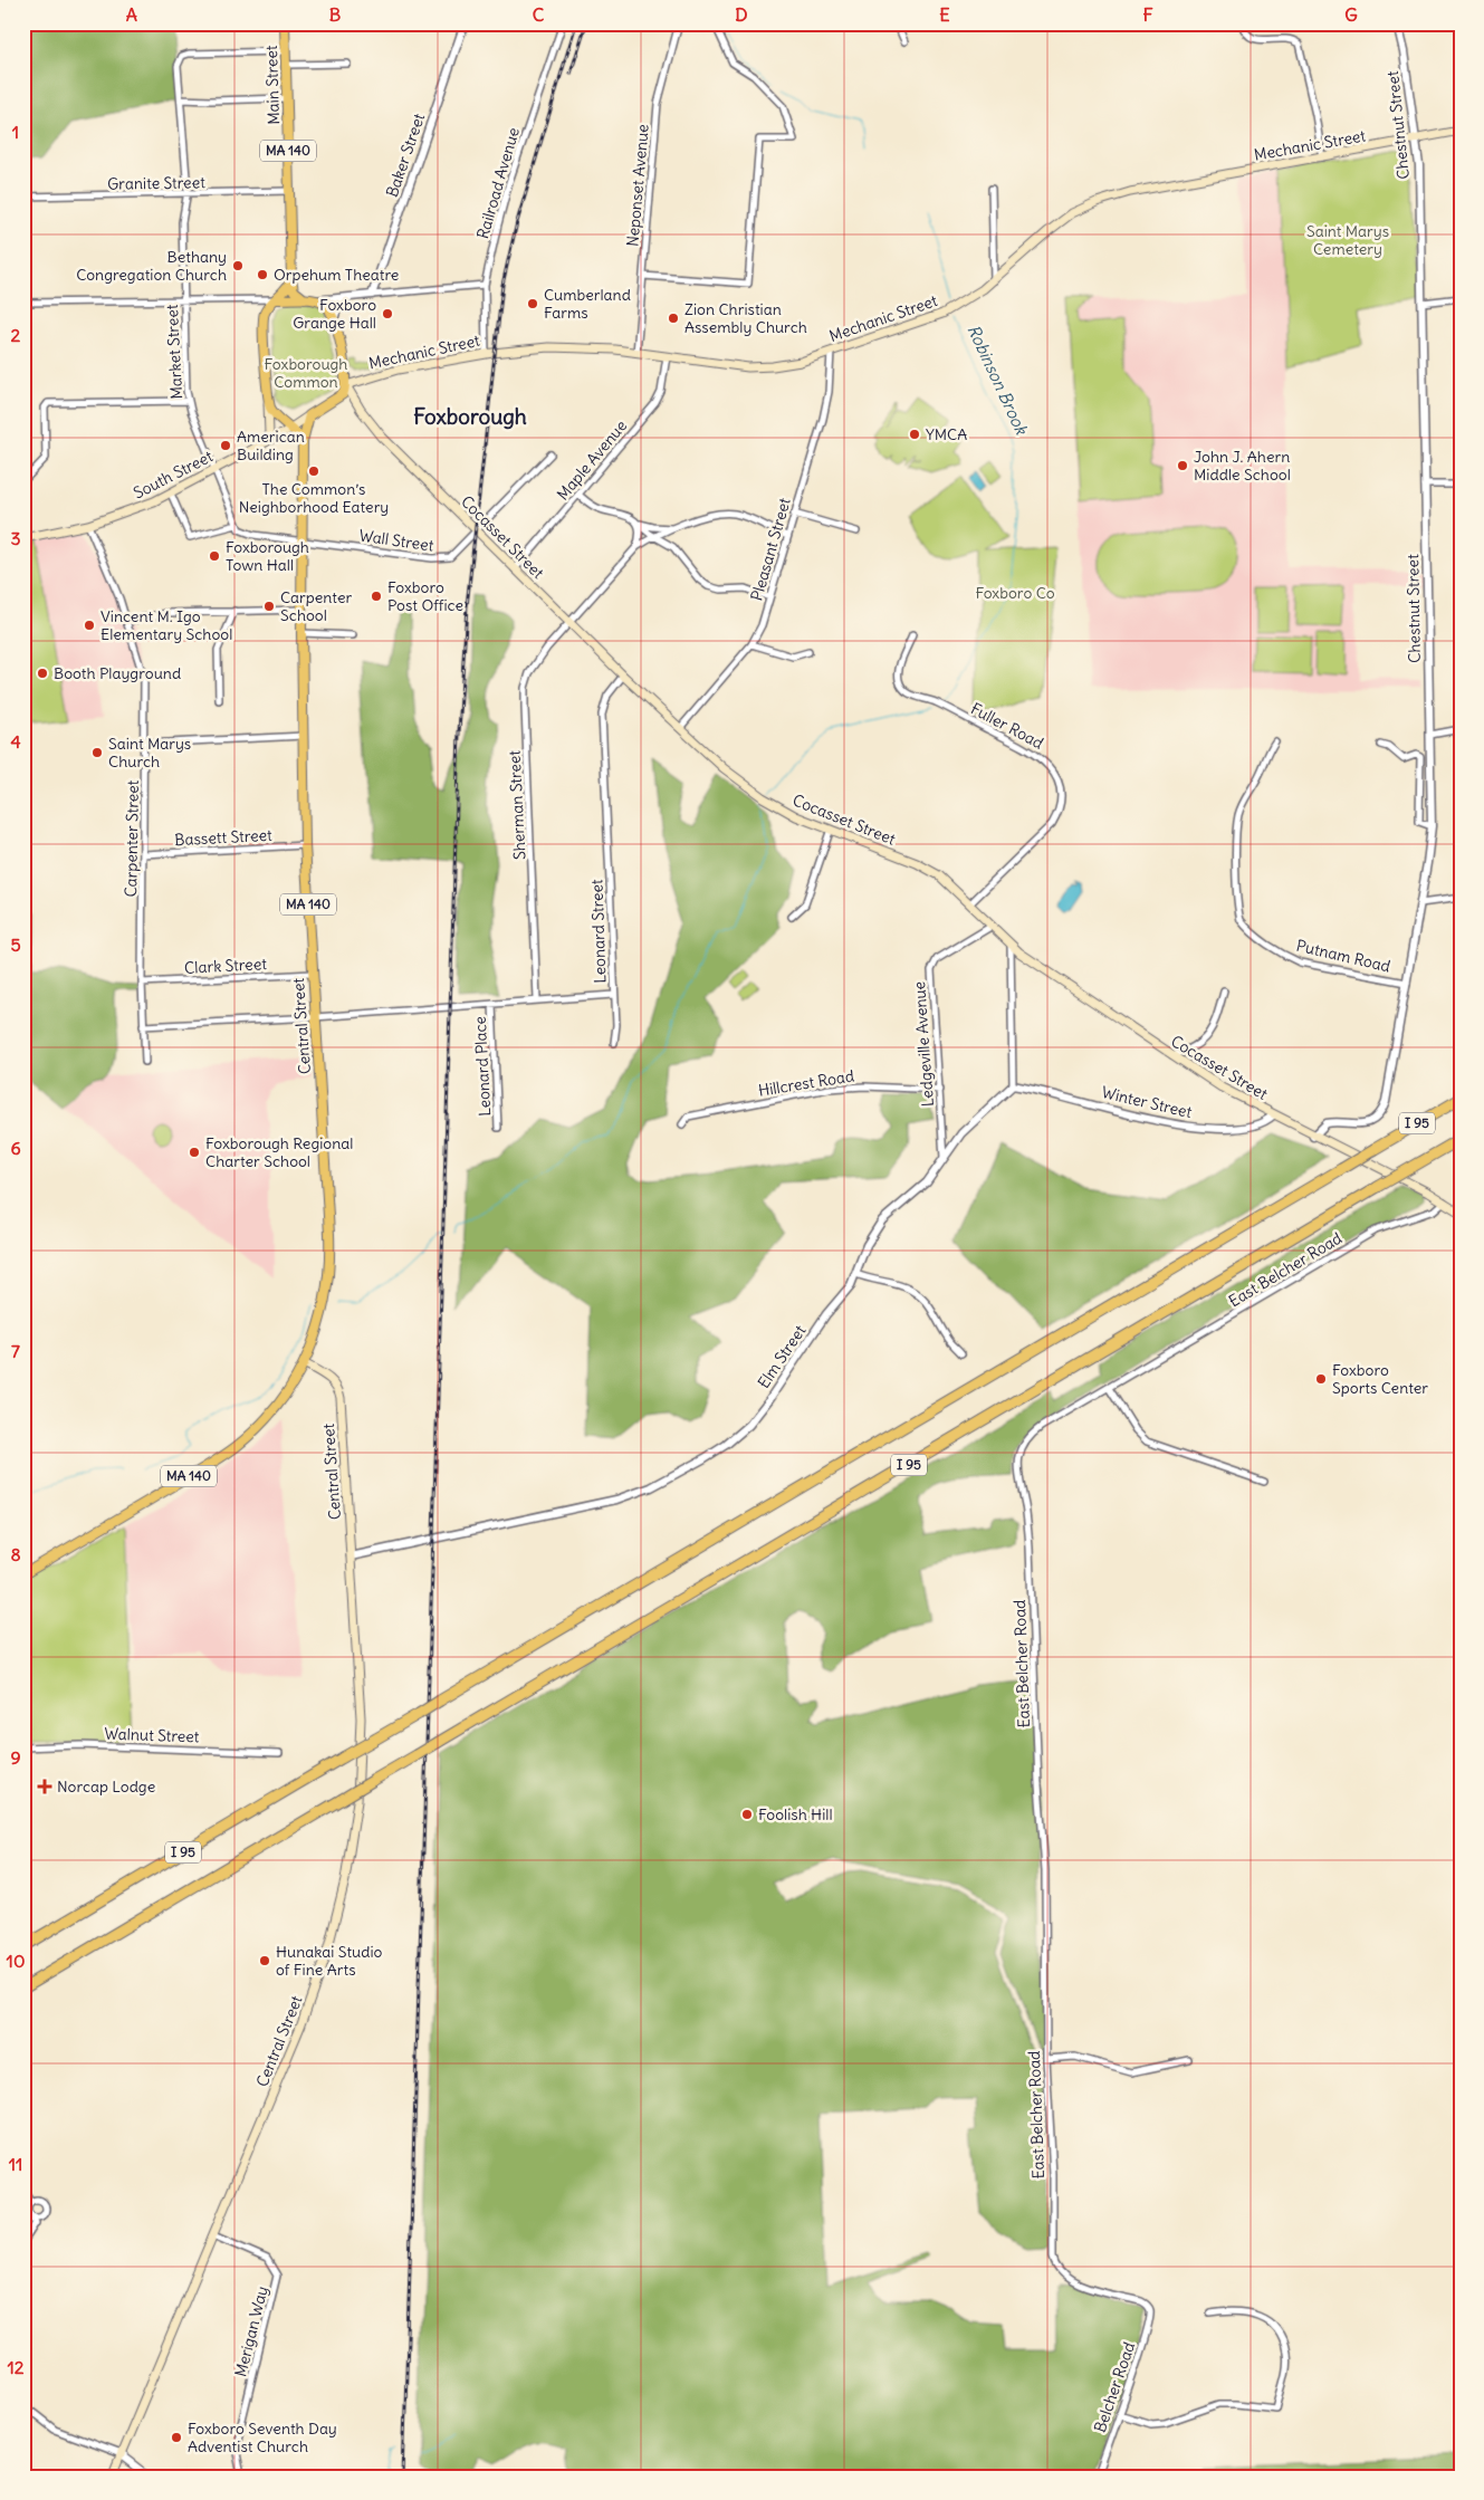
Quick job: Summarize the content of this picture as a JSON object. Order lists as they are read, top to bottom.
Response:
{
  "streets": {
    "highway": ["I 95"],
    "main road": [
      "Main Street",
      "Mechanic Street",
      "MA 140",
      "South Street",
      "Cocasset Street",
      "Central Street"
    ],
    "street": [
      "Chestnut Street",
      "Baker Street",
      "Granite Street",
      "Railroad Avenue",
      "Neponset Avenue",
      "Market Street",
      "Maple Avenue",
      "Wall Street",
      "Pleasant Street",
      "Fuller Road",
      "Sherman Street",
      "Bassett Street",
      "Carpenter Street",
      "Leonard Street",
      "Putnam Road",
      "Clark Street",
      "Ledgeville Avenue",
      "Leonard Place",
      "Hillcrest Road",
      "Winter Street",
      "East Belcher Road",
      "Elm Street",
      "Walnut Street",
      "Merigan Way",
      "Belcher Road"
    ]
  },
  "crossings": [
    ["Main Street", "Granite Street"],
    ["Main Street", "Market Street"],
    ["Chestnut Street", "Mechanic Street"],
    ["Chestnut Street", "Cocasset Street"],
    ["Chestnut Street", "Putnam Road"],
    ["Mechanic Street", "Railroad Avenue"],
    ["Mechanic Street", "Neponset Avenue"],
    ["Mechanic Street", "Maple Avenue"],
    ["Mechanic Street", "South Street"],
    ["Mechanic Street", "Cocasset Street"],
    ["Mechanic Street", "Pleasant Street"],
    ["MA 140", "Central Street"],
    ["Granite Street", "Market Street"],
    ["Market Street", "South Street"],
    ["Market Street", "Wall Street"],
    ["Maple Avenue", "Cocasset Street"],
    ["South Street", "Cocasset Street"],
    ["South Street", "Carpenter Street"],
    ["South Street", "Central Street"],
    ["Cocasset Street", "Wall Street"],
    ["Cocasset Street", "Pleasant Street"],
    ["Cocasset Street", "Fuller Road"],
    ["Cocasset Street", "Sherman Street"],
    ["Cocasset Street", "Leonard Street"],
    ["Cocasset Street", "Ledgeville Avenue"],
    ["Cocasset Street", "Winter Street"],
    ["Cocasset Street", "East Belcher Road"],
    ["Wall Street", "Central Street"],
    ["Pleasant Street", "Sherman Street"],
    ["Sherman Street", "Leonard Street"],
    ["Bassett Street", "Carpenter Street"],
    ["Bassett Street", "Central Street"],
    ["Carpenter Street", "Leonard Street"],
    ["Carpenter Street", "Clark Street"],
    ["Leonard Street", "Central Street"],
    ["Leonard Street", "Leonard Place"],
    ["Clark Street", "Central Street"],
    ["Central Street", "Elm Street"],
    ["Central Street", "Merigan Way"],
    ["Ledgeville Avenue", "Hillcrest Road"],
    ["Ledgeville Avenue", "Elm Street"],
    ["Winter Street", "Elm Street"],
    ["East Belcher Road", "Belcher Road"]
  ],
  "districts": ["Foxborough"],
  "water": ["Robinson Brook"],
  "parks": ["Saint Marys Cemetery", "Foxborough Common", "Foxboro Co"],
  "places": {
    "other": [
      "Bethany Congregation Church",
      "Orpehum Theatre",
      "Cumberland Farms",
      "Foxboro Grange Hall",
      "Zion Christian Assembly Church",
      "YMCA",
      "American Building",
      "John J. Ahern Middle School",
      "The Common’s Neighborhood Eatery",
      "Foxborough Town Hall",
      "Foxboro Post Office",
      "Carpenter School",
      "Vincent M. Igo Elementary School",
      "Booth Playground",
      "Saint Marys Church",
      "Foxborough Regional Charter School",
      "Foxboro Sports Center",
      "Foolish Hill",
      "Hunakai Studio of Fine Arts",
      "Foxboro Seventh Day Adventist Church"
    ],
    "health": ["Norcap Lodge"]
  },
  "grid": {
    "columns": [
      "A",
      "B",
      "C",
      "D",
      "E",
      "F",
      "G"
    ],
    "rows": [
      "1",
      "2",
      "3",
      "4",
      "5",
      "6",
      "7",
      "8",
      "9",
      "10",
      "11",
      "12"
    ]
  }
}
